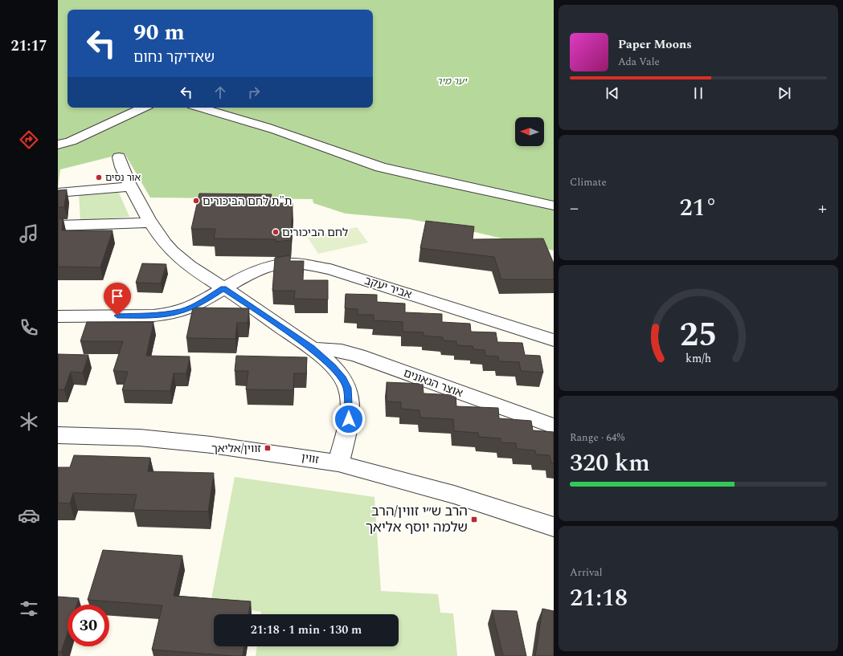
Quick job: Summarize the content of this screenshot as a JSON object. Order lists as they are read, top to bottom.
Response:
{
  "streets": {
    "street": ["אביר יעקב", "אוצר הגאונים", "זווין"]
  },
  "parks": ["יער מיר"],
  "places": {
    "other": ["אור נסים", "ת\"ת לחם הביכורים", "לחם הביכורים"],
    "transit": ["זווין/אליאך", "הרב ש״י זווין/הרב שלמה יוסף אליאך"]
  },
  "north": "left",
  "page": {
    "tabs": "21:17",
    "turn": ["90 m", "שאדיקר נחום"],
    "song": ["Paper Moons", "Ada Vale"],
    "tile": [
      "Climate",
      ["Range · 64%", "320 km"],
      ["Arrival", "21:18"]
    ],
    "heat": ["−", "21°", "+"],
    "limit": "30",
    "trip": "21:18 · 1 min · 130 m",
    "gauge": ["25", "km/h"]
  }
}
